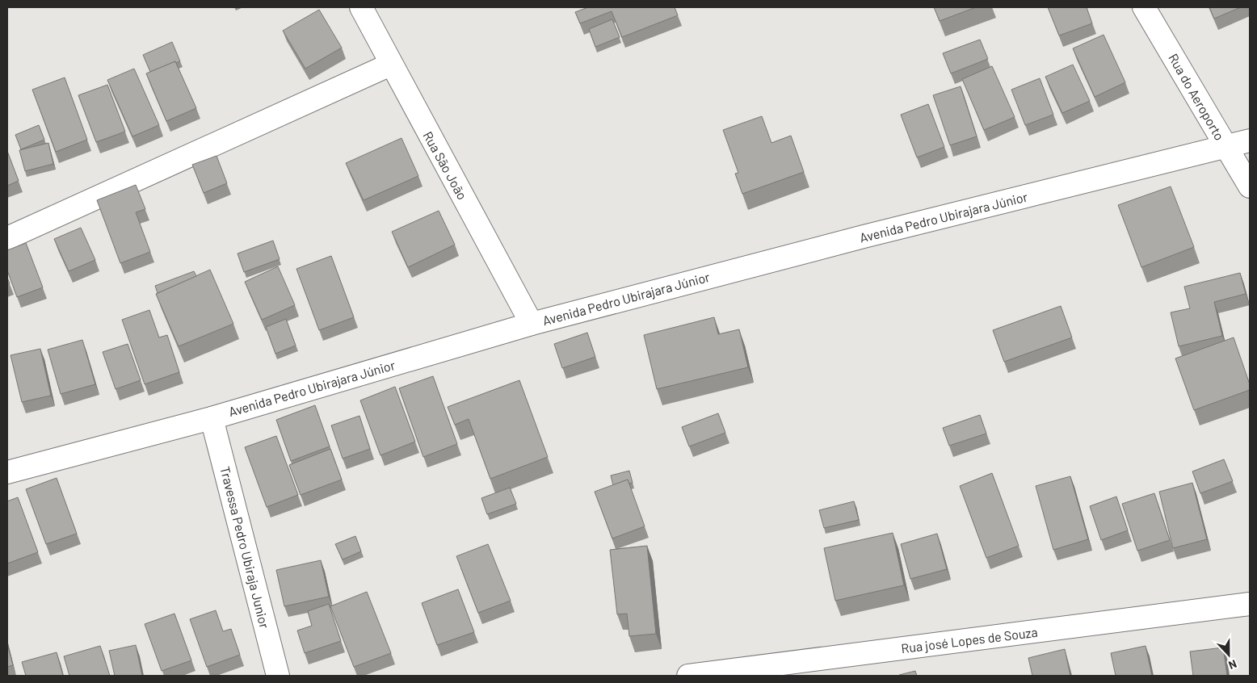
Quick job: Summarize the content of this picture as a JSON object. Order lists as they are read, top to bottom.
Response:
{
  "streets": {
    "street": [
      "Rua do Aeroporto",
      "Rua São João",
      "Avenida Pedro Ubirajara Júnior",
      "Travessa Pedro Ubiraja Junior",
      "Rua josé Lopes de Souza"
    ]
  },
  "crossings": [
    ["Rua do Aeroporto", "Avenida Pedro Ubirajara Júnior"],
    ["Rua São João", "Avenida Pedro Ubirajara Júnior"],
    ["Avenida Pedro Ubirajara Júnior", "Travessa Pedro Ubiraja Junior"]
  ],
  "north": "bottom"
}
